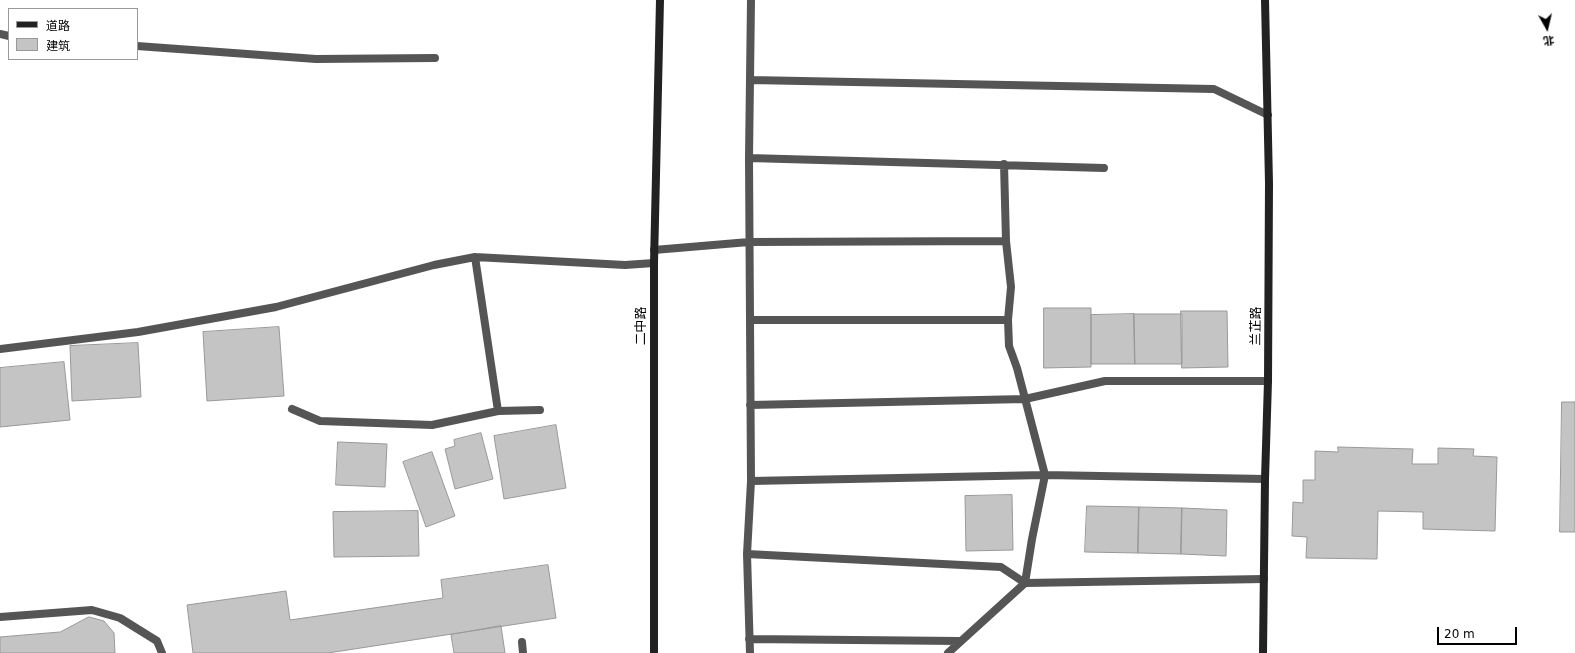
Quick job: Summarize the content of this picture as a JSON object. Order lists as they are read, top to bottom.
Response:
{
  "streets": {
    "street": ["二中路", "兰芷路"]
  },
  "legend": ["道路", "建筑"],
  "scale_bar": "20 m",
  "north": "bottom"
}
